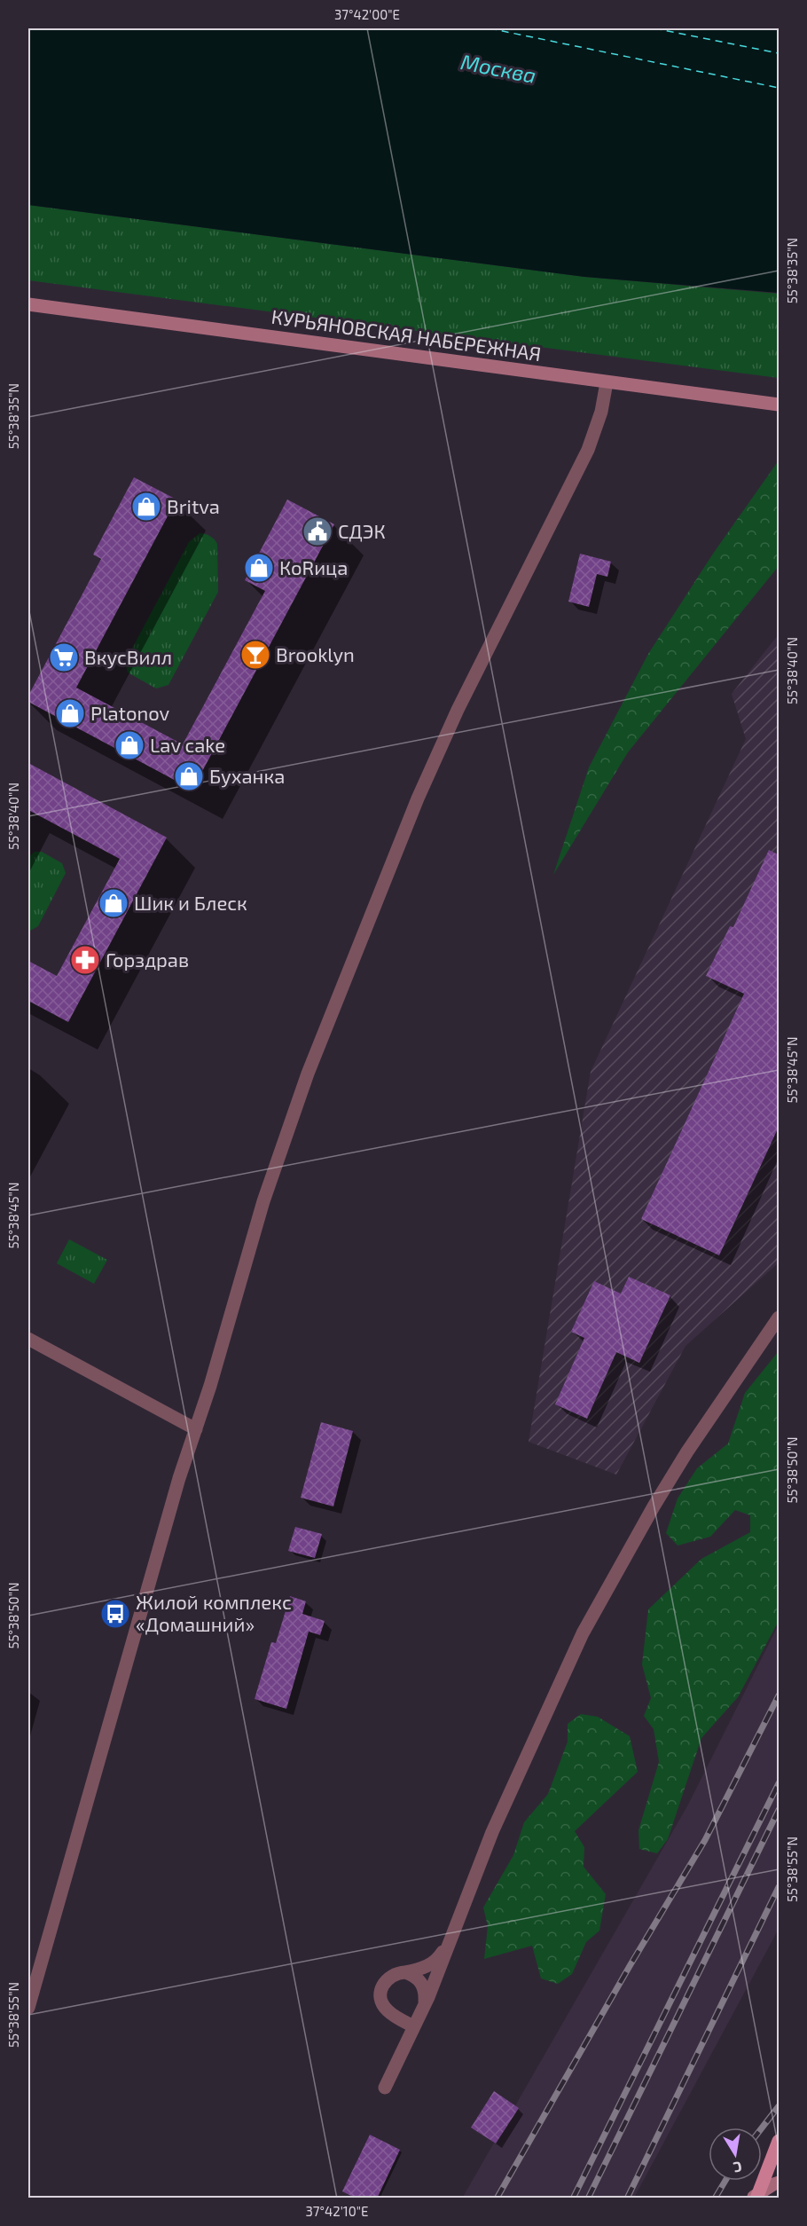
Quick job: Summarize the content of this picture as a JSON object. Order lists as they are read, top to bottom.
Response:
{
  "streets": {
    "main road": ["КУРЬЯНОВСКАЯ НАБЕРЕЖНАЯ"]
  },
  "water": ["Москва"],
  "places": {
    "shop": [
      "Britva",
      "КоRица",
      "Platonov",
      "Lav cake",
      "Буханка",
      "Шик и Блеск"
    ],
    "public building": ["СДЭК"],
    "bar": ["Brooklyn"],
    "supermarket": ["ВкусВилл"],
    "pharmacy": ["Горздрав"],
    "bus stop": ["Жилой комплекс «Домашний»"]
  },
  "north": "bottom",
  "coordinates": [
    "37°42'00\"E",
    "55°38'35\"N",
    "55°38'40\"N",
    "55°38'45\"N",
    "55°38'50\"N",
    "55°38'55\"N",
    "37°42'10\"E"
  ]
}
